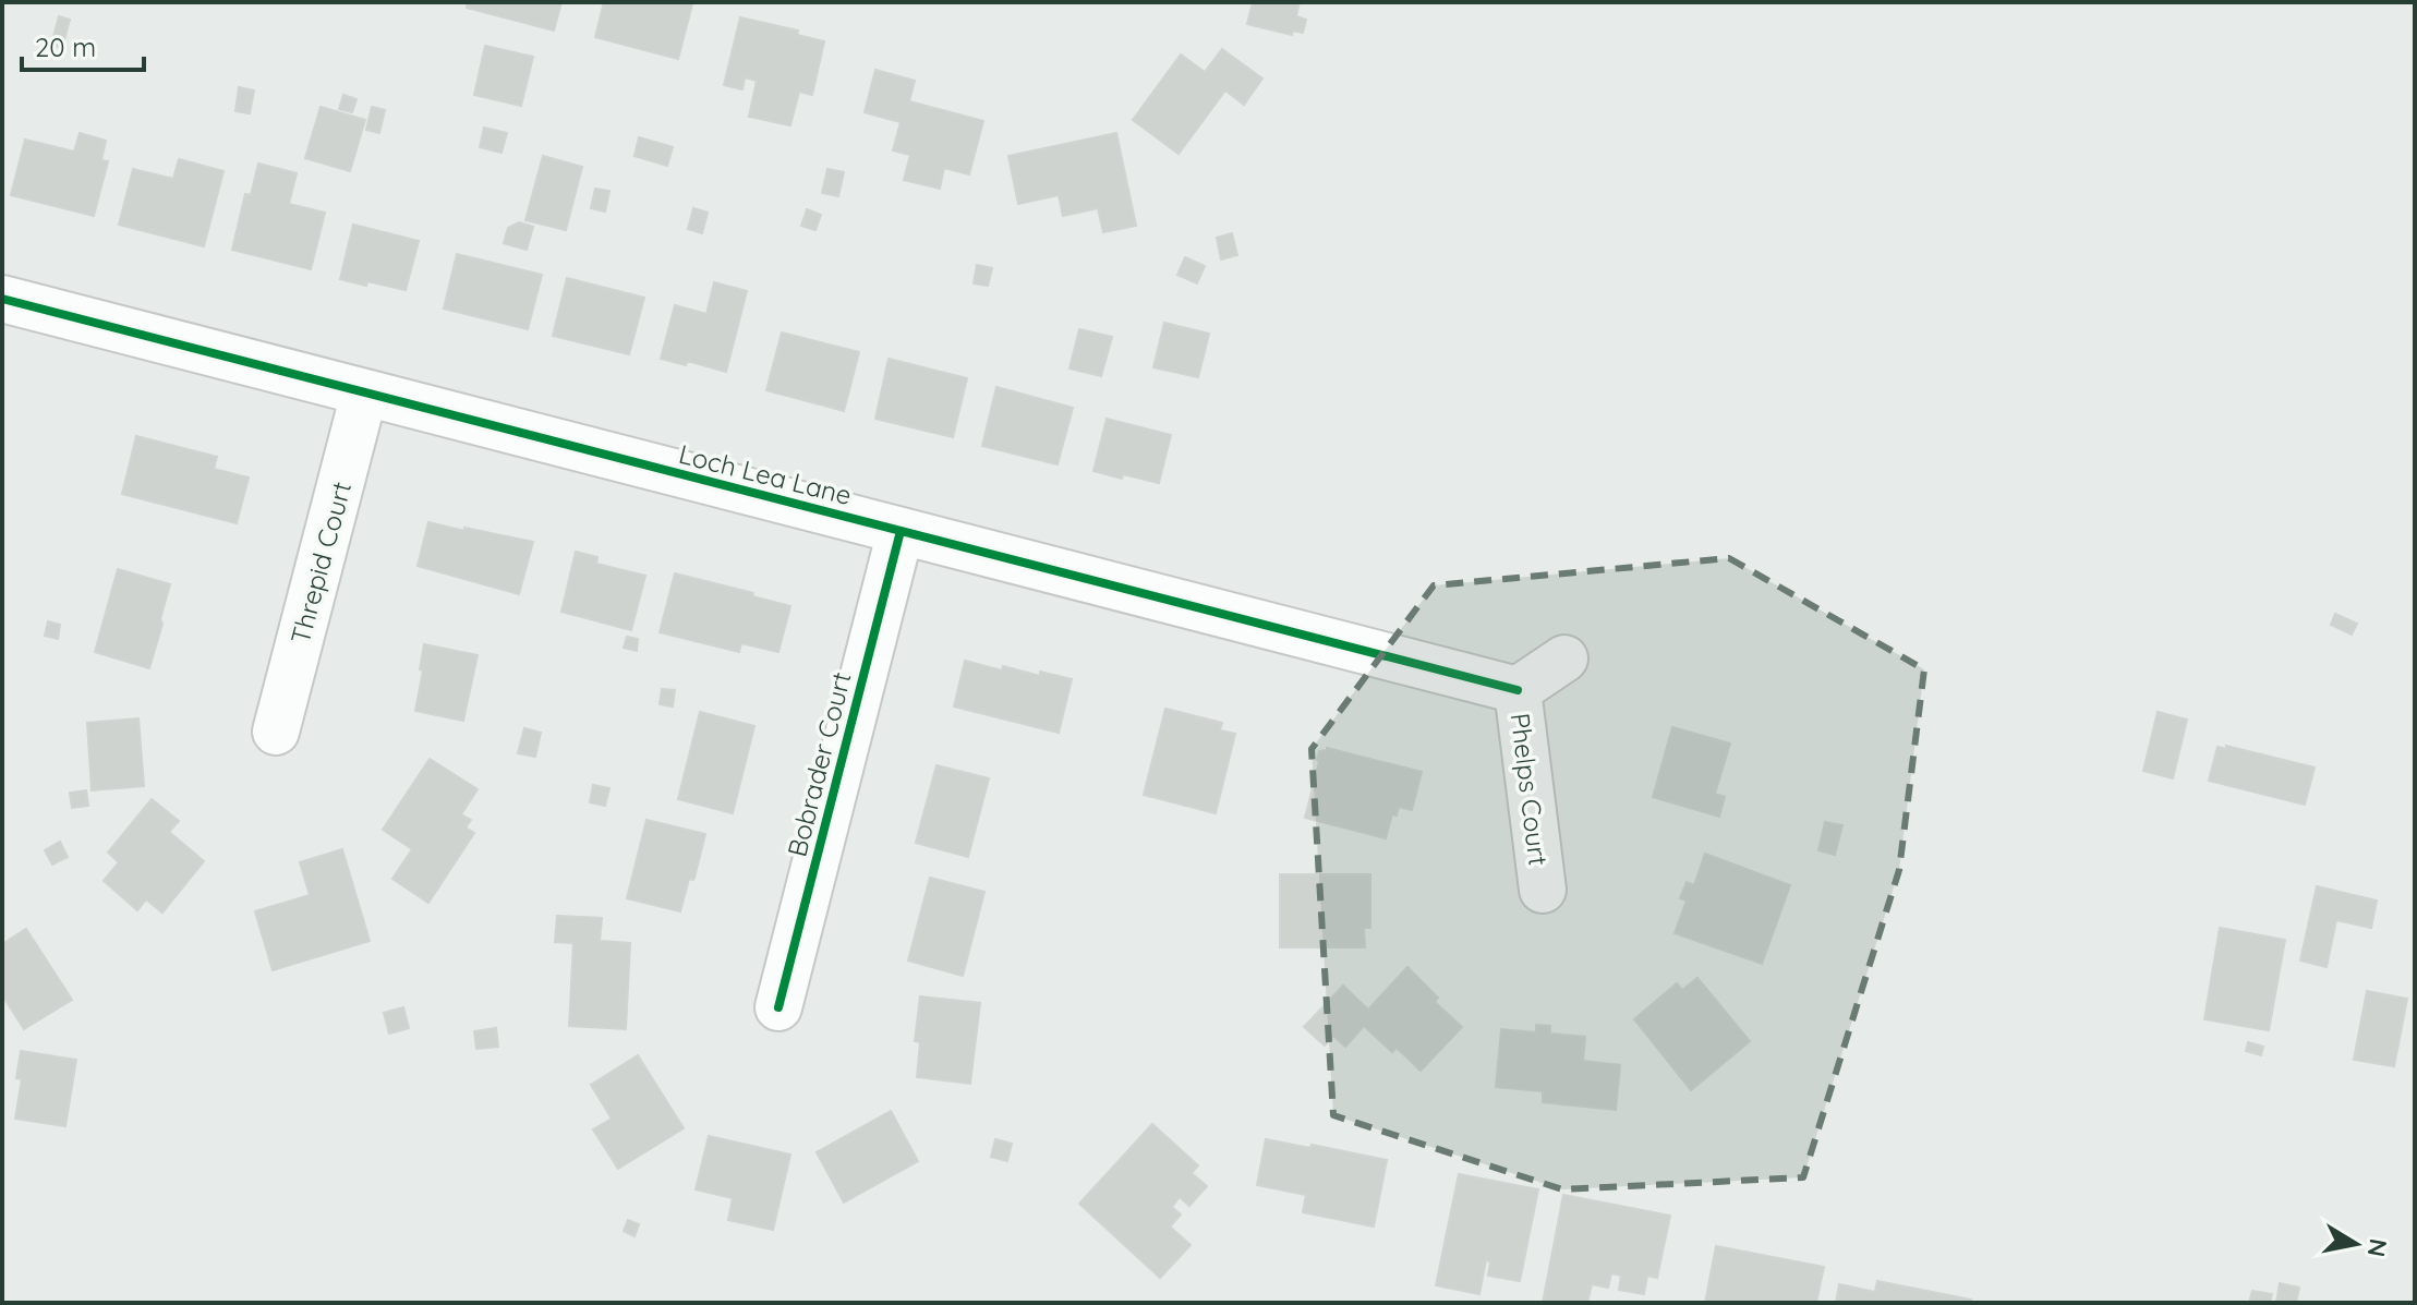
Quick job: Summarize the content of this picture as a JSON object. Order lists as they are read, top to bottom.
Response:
{
  "streets": {
    "street": [
      "Loch Lea Lane",
      "Threpid Court",
      "Bobrader Court",
      "Phelps Court"
    ]
  },
  "crossings": [
    ["Loch Lea Lane", "Threpid Court"],
    ["Loch Lea Lane", "Bobrader Court"],
    ["Loch Lea Lane", "Phelps Court"]
  ],
  "scale_bar": "20 m",
  "north": "right"
}
